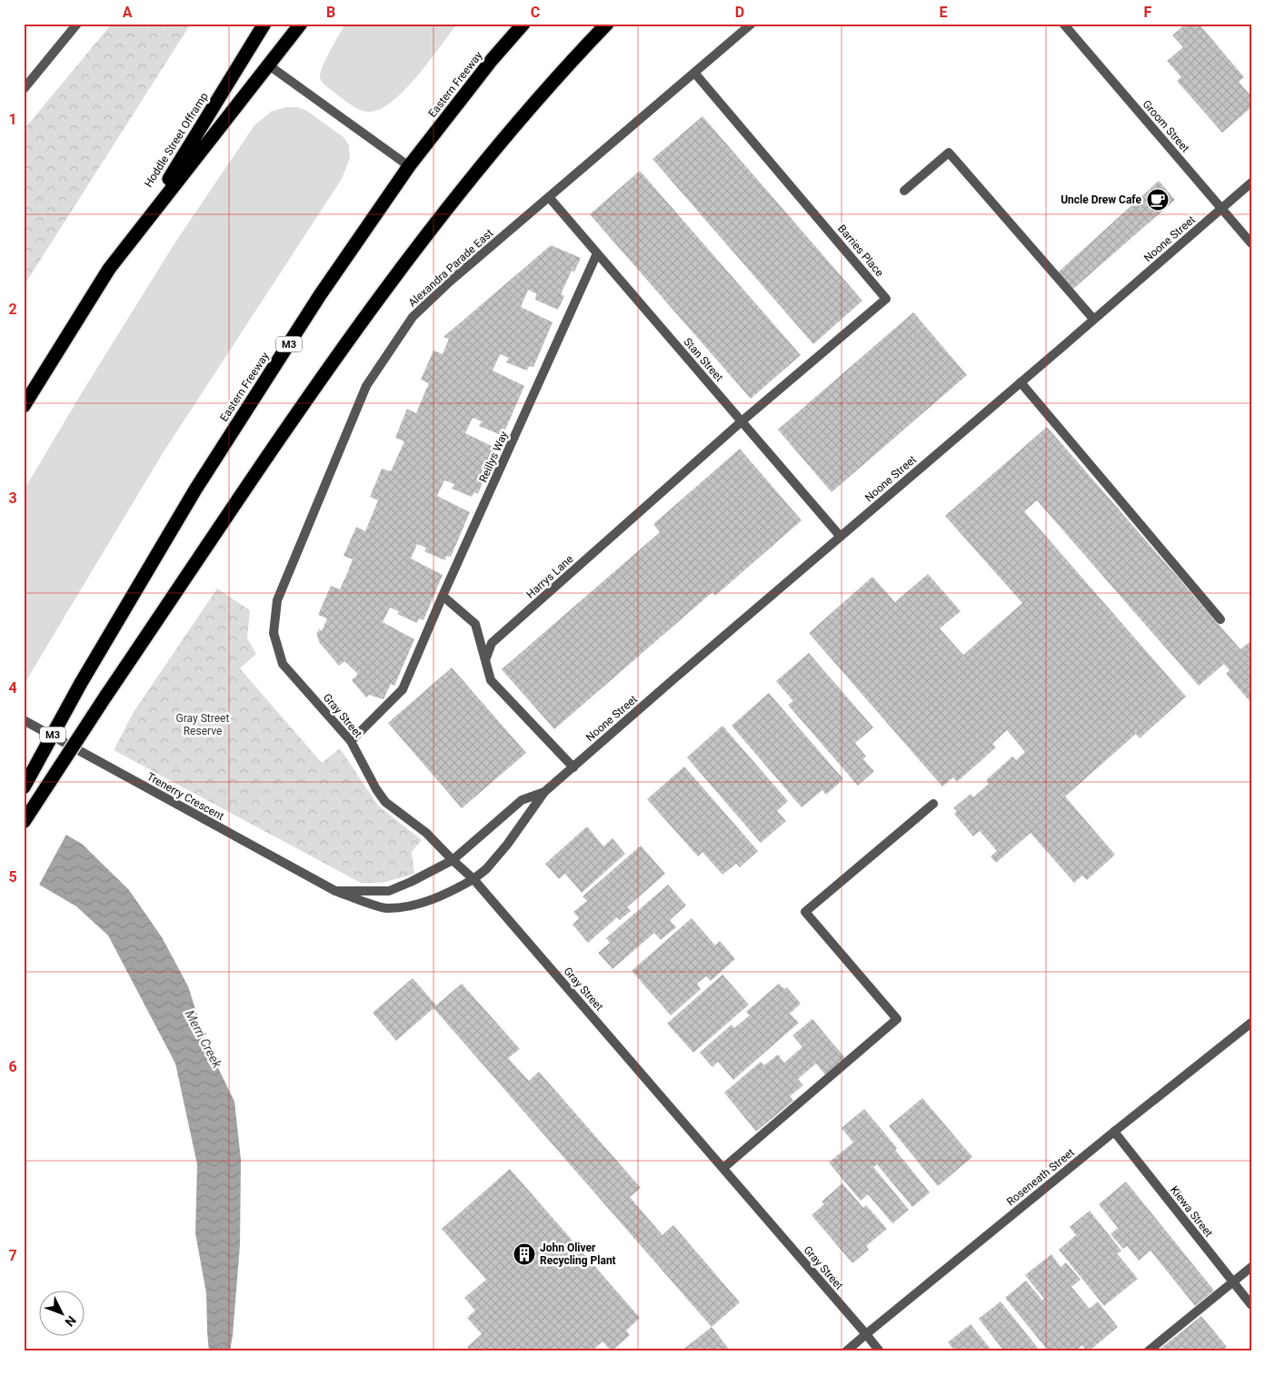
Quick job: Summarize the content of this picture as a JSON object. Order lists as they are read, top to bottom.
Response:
{
  "streets": {
    "highway": ["Eastern Freeway", "Hoddle Street Offramp", "M3"],
    "street": [
      "Groom Street",
      "Noone Street",
      "Barries Place",
      "Alexandra Parade East",
      "Stan Street",
      "Reillys Way",
      "Harrys Lane",
      "Gray Street",
      "Trenerry Crescent",
      "Roseneath Street",
      "Kiewa Street"
    ]
  },
  "crossings": [
    ["Groom Street", "Noone Street"],
    ["Noone Street", "Stan Street"],
    ["Noone Street", "Gray Street"],
    ["Noone Street", "Trenerry Crescent"],
    ["Barries Place", "Alexandra Parade East"],
    ["Barries Place", "Stan Street"],
    ["Barries Place", "Harrys Lane"],
    ["Alexandra Parade East", "Stan Street"],
    ["Alexandra Parade East", "Gray Street"],
    ["Stan Street", "Reillys Way"],
    ["Stan Street", "Harrys Lane"],
    ["Reillys Way", "Gray Street"],
    ["Gray Street", "Trenerry Crescent"],
    ["Gray Street", "Roseneath Street"],
    ["Roseneath Street", "Kiewa Street"]
  ],
  "water": ["Merri Creek"],
  "parks": ["Gray Street Reserve"],
  "places": {
    "cafe": ["Uncle Drew Cafe"],
    "building": ["John Oliver Recycling Plant"]
  },
  "north": "bottom right",
  "grid": {
    "columns": [
      "A",
      "B",
      "C",
      "D",
      "E",
      "F"
    ],
    "rows": [
      "1",
      "2",
      "3",
      "4",
      "5",
      "6",
      "7"
    ]
  }
}
